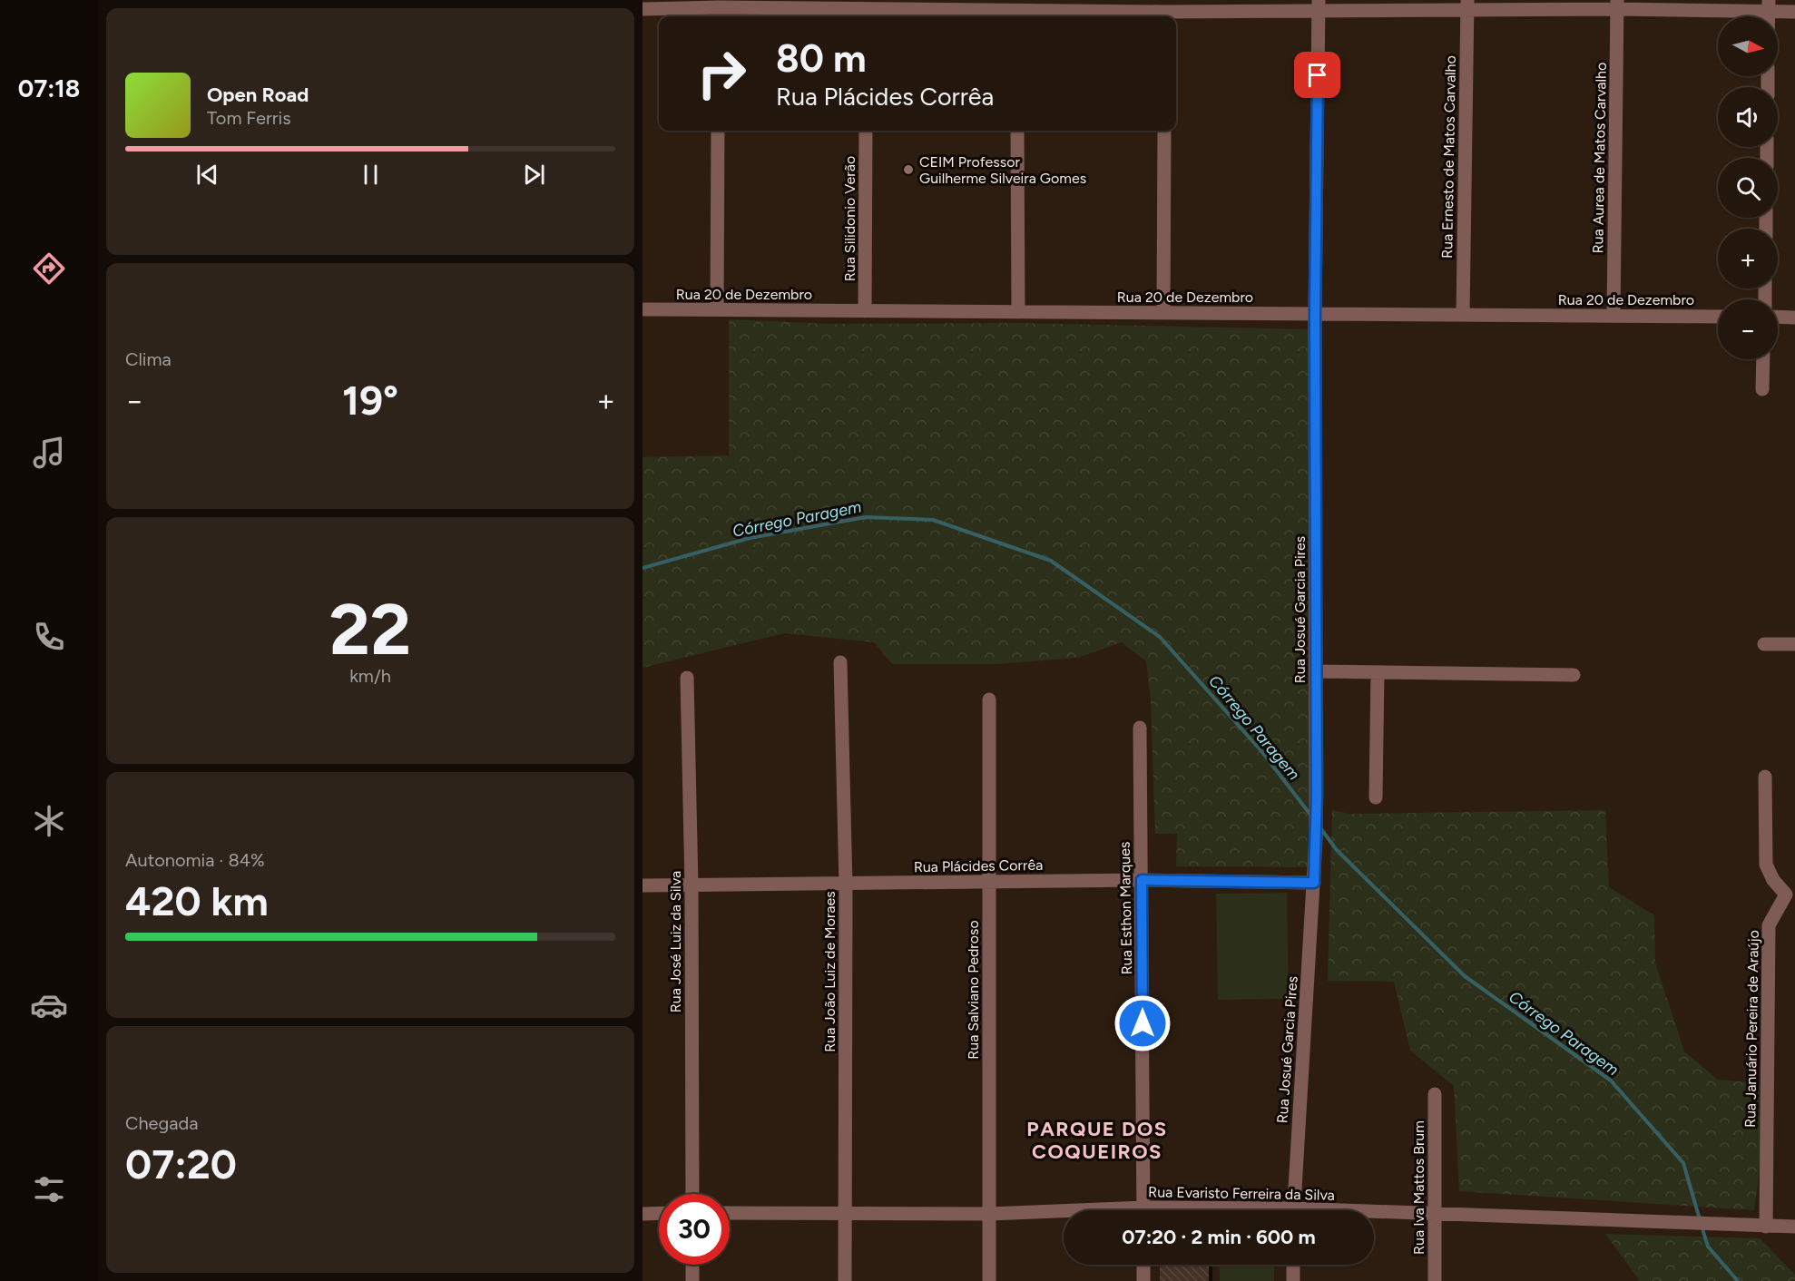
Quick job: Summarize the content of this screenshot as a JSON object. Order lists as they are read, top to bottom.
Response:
{
  "streets": {
    "street": [
      "Rua Ernesto de Matos Carvalho",
      "Rua Aurea de Matos Carvalho",
      "Rua Silidonio Verão",
      "Rua 20 de Dezembro",
      "Rua Josué Garcia Pires",
      "Rua Plácides Corrêa",
      "Rua Esthon Marques",
      "Rua José Luiz da Silva",
      "Rua João Luiz de Moraes",
      "Rua Salviano Pedroso",
      "Rua Januário Pereira de Araújo",
      "Rua Iva Mattos Brum",
      "Rua Evaristo Ferreira da Silva"
    ]
  },
  "crossings": [
    ["Rua Ernesto de Matos Carvalho", "Rua 20 de Dezembro"],
    ["Rua Aurea de Matos Carvalho", "Rua 20 de Dezembro"],
    ["Rua Silidonio Verão", "Rua 20 de Dezembro"],
    ["Rua 20 de Dezembro", "Rua Josué Garcia Pires"],
    ["Rua Josué Garcia Pires", "Rua Plácides Corrêa"],
    ["Rua Plácides Corrêa", "Rua Esthon Marques"],
    ["Rua Plácides Corrêa", "Rua José Luiz da Silva"],
    ["Rua Plácides Corrêa", "Rua João Luiz de Moraes"],
    ["Rua Plácides Corrêa", "Rua Salviano Pedroso"],
    ["Rua João Luiz de Moraes", "Rua Evaristo Ferreira da Silva"],
    ["Rua Salviano Pedroso", "Rua Evaristo Ferreira da Silva"],
    ["Rua Januário Pereira de Araújo", "Rua Evaristo Ferreira da Silva"],
    ["Rua Iva Mattos Brum", "Rua Evaristo Ferreira da Silva"]
  ],
  "districts": ["PARQUE DOS COQUEIROS"],
  "water": ["Córrego Paragem"],
  "places": ["CEIM Professor Guilherme Silveira Gomes"],
  "north": "right",
  "page": {
    "tabs": "07:18",
    "map_buttons": ["+", "−"],
    "turn": ["80 m", "Rua Plácides Corrêa"],
    "song": ["Open Road", "Tom Ferris"],
    "tile": [
      "Clima",
      ["22", "km/h"],
      ["Autonomia · 84%", "420 km"],
      ["Chegada", "07:20"]
    ],
    "heat": ["−", "19°", "+"],
    "limit": "30",
    "trip": "07:20 · 2 min · 600 m"
  }
}
